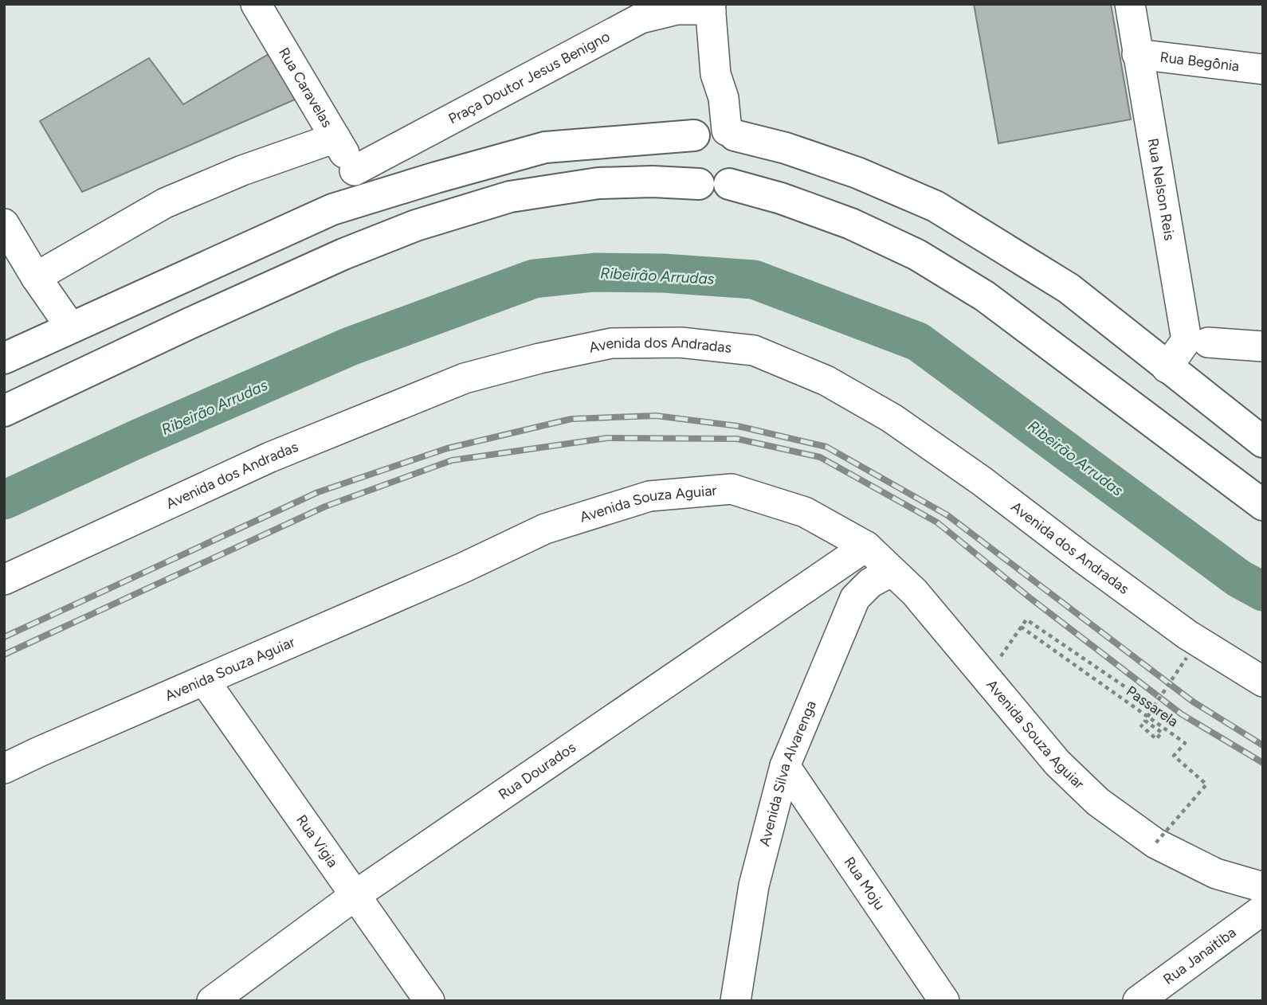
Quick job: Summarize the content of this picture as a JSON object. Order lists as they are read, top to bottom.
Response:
{
  "streets": {
    "street": [
      "Rua Begônia",
      "Praça Doutor Jesus Benigno",
      "Rua Caravelas",
      "Rua Nelson Reis",
      "Avenida dos Andradas",
      "Avenida Souza Aguiar",
      "Rua Dourados",
      "Avenida Silva Alvarenga",
      "Rua Vigia",
      "Rua Moju",
      "Rua Janaitiba"
    ],
    "path": ["Passarela"]
  },
  "crossings": [
    ["Rua Begônia", "Rua Nelson Reis"],
    ["Praça Doutor Jesus Benigno", "Rua Caravelas"],
    ["Avenida Souza Aguiar", "Passarela"],
    ["Avenida Souza Aguiar", "Rua Dourados"],
    ["Avenida Souza Aguiar", "Avenida Silva Alvarenga"],
    ["Avenida Souza Aguiar", "Rua Vigia"],
    ["Rua Dourados", "Rua Vigia"],
    ["Avenida Silva Alvarenga", "Rua Moju"]
  ],
  "water": ["Ribeirão Arrudas"]
}
